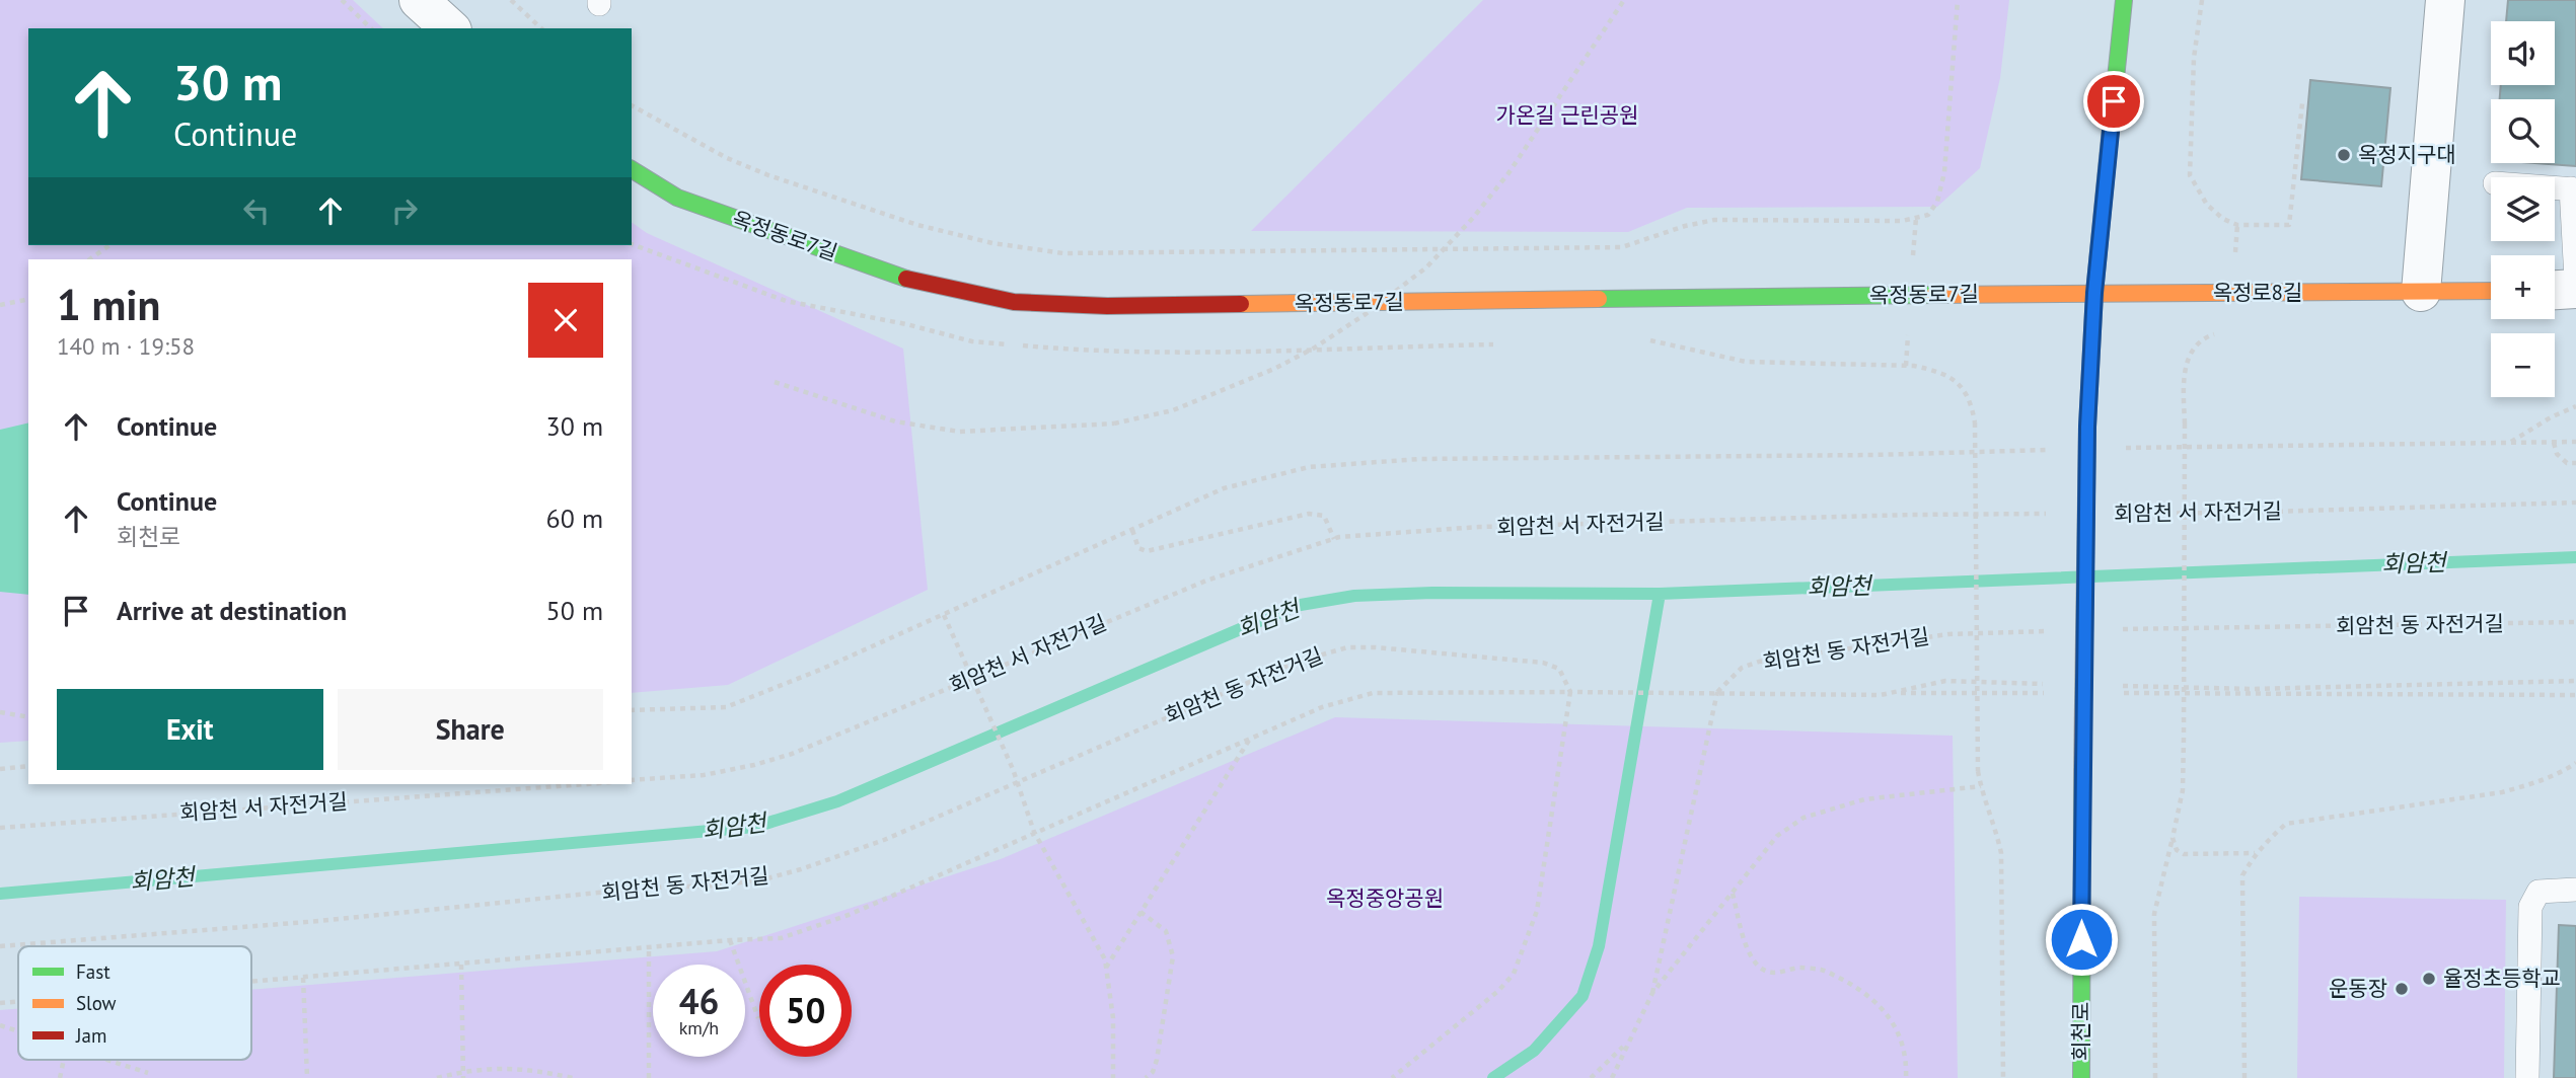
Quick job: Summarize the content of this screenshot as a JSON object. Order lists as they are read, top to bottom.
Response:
{
  "streets": {
    "street": ["옥정동로7길", "옥정로8길", "회천로"],
    "path": ["회암천 서 자전거길", "회암천 동 자전거길"]
  },
  "crossings": [
    ["옥정동로7길", "옥정로8길"],
    ["옥정동로7길", "회천로"],
    ["옥정로8길", "회천로"]
  ],
  "water": ["회암천"],
  "parks": ["가온길 근린공원", "옥정중앙공원"],
  "places": ["옥정지구대", "율정초등학교", "운동장"],
  "legend": ["Fast", "Slow", "Jam"],
  "page": {
    "map_buttons": ["+", "−"],
    "turn": ["30 m", "Continue"],
    "heading": ["1 min", "140 m · 19:58"],
    "list": [
      {
        "name": "Continue",
        "value": "30 m"
      },
      {
        "name": "Continue",
        "note": "회천로",
        "value": "60 m"
      },
      {
        "name": "Arrive at destination",
        "value": "50 m"
      }
    ],
    "buttons": ["Exit", "Share"],
    "speed": "46 km/h",
    "limit": "50"
  }
}
